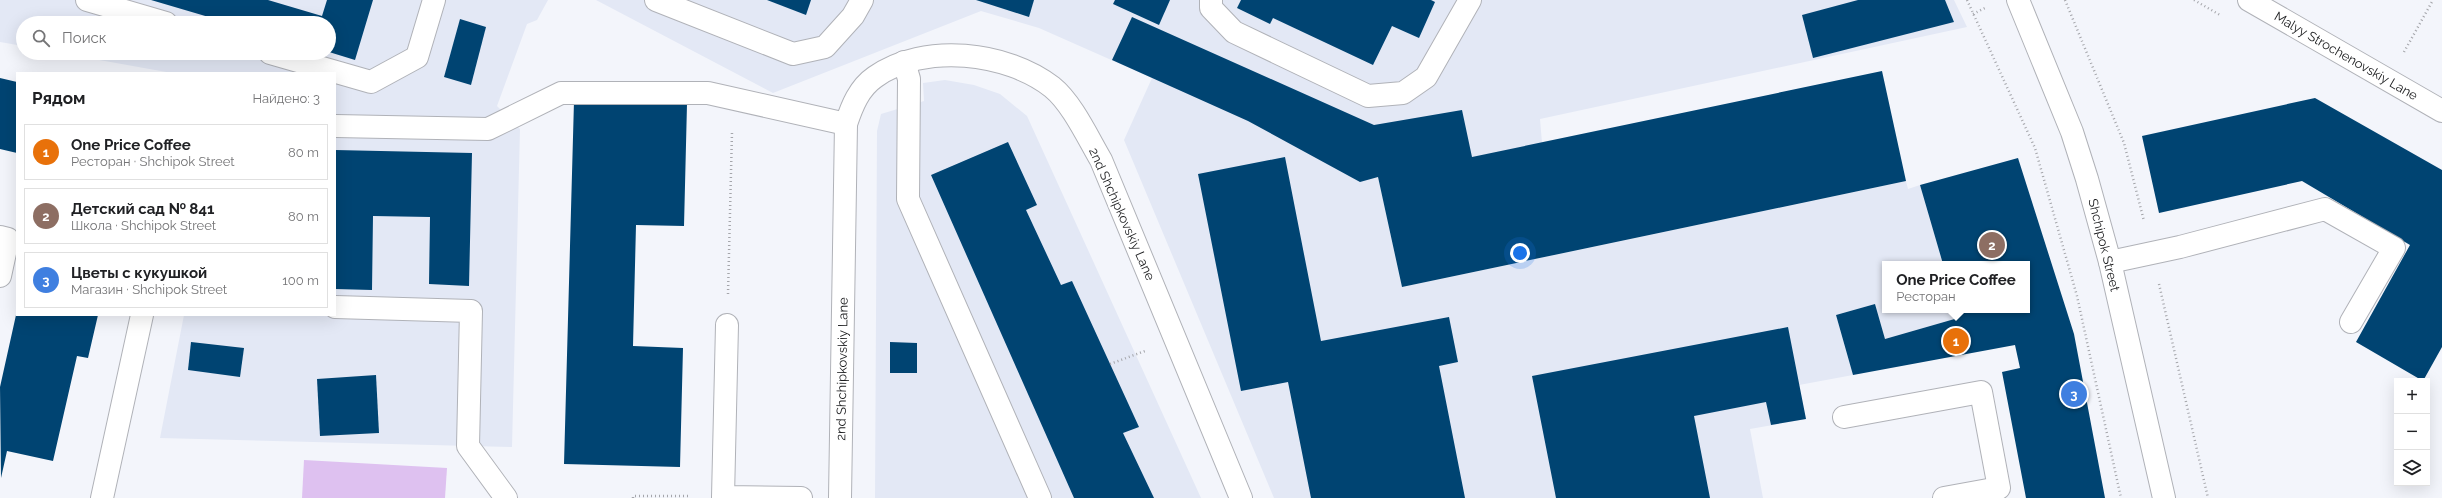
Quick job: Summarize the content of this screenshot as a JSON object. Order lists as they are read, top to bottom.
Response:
{
  "streets": {
    "street": ["Malyy Strochenovskiy Lane", "2nd Shchipkovskiy Lane", "Shchipok Street"]
  },
  "page": {
    "search": "Поиск",
    "heading": ["Рядом", "Найдено: 3"],
    "list": [
      {
        "mark": "1",
        "name": "One Price Coffee",
        "note": "Ресторан · Shchipok Street",
        "value": "80 m"
      },
      {
        "mark": "2",
        "name": "Детский сад № 841",
        "note": "Школа · Shchipok Street",
        "value": "80 m"
      },
      {
        "mark": "3",
        "name": "Цветы с кукушкой",
        "note": "Магазин · Shchipok Street",
        "value": "100 m"
      }
    ],
    "pins": ["2", "1", "3"],
    "popup": ["One Price Coffee", "Ресторан"],
    "map_buttons": ["+", "−"]
  }
}
